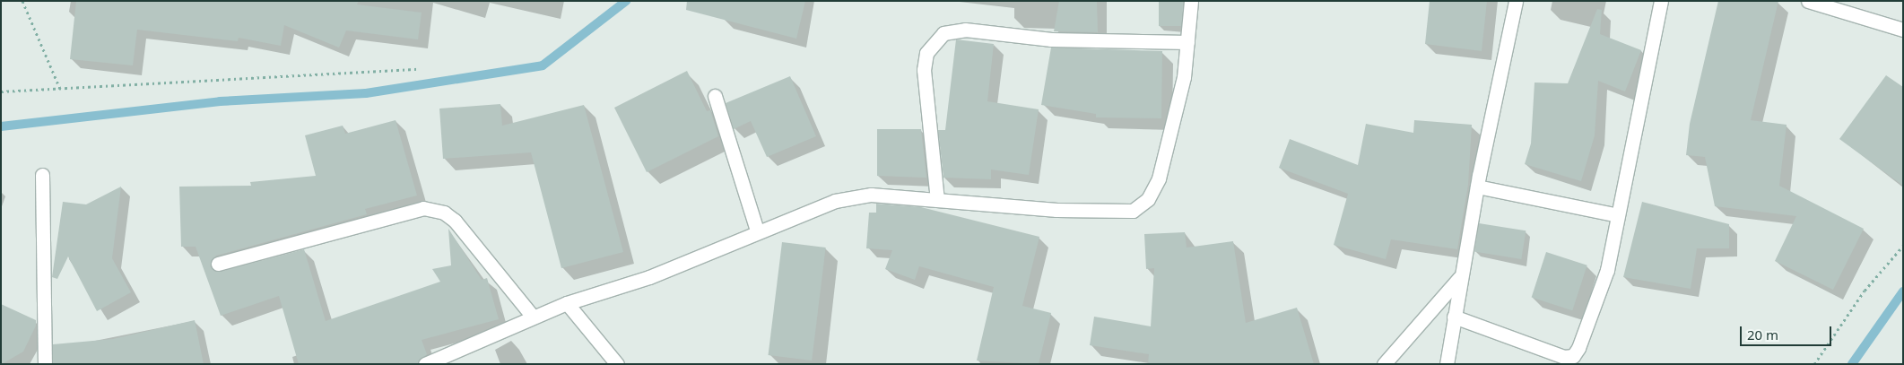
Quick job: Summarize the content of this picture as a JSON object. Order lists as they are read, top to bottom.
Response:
{
  "scale_bar": "20 m"
}
